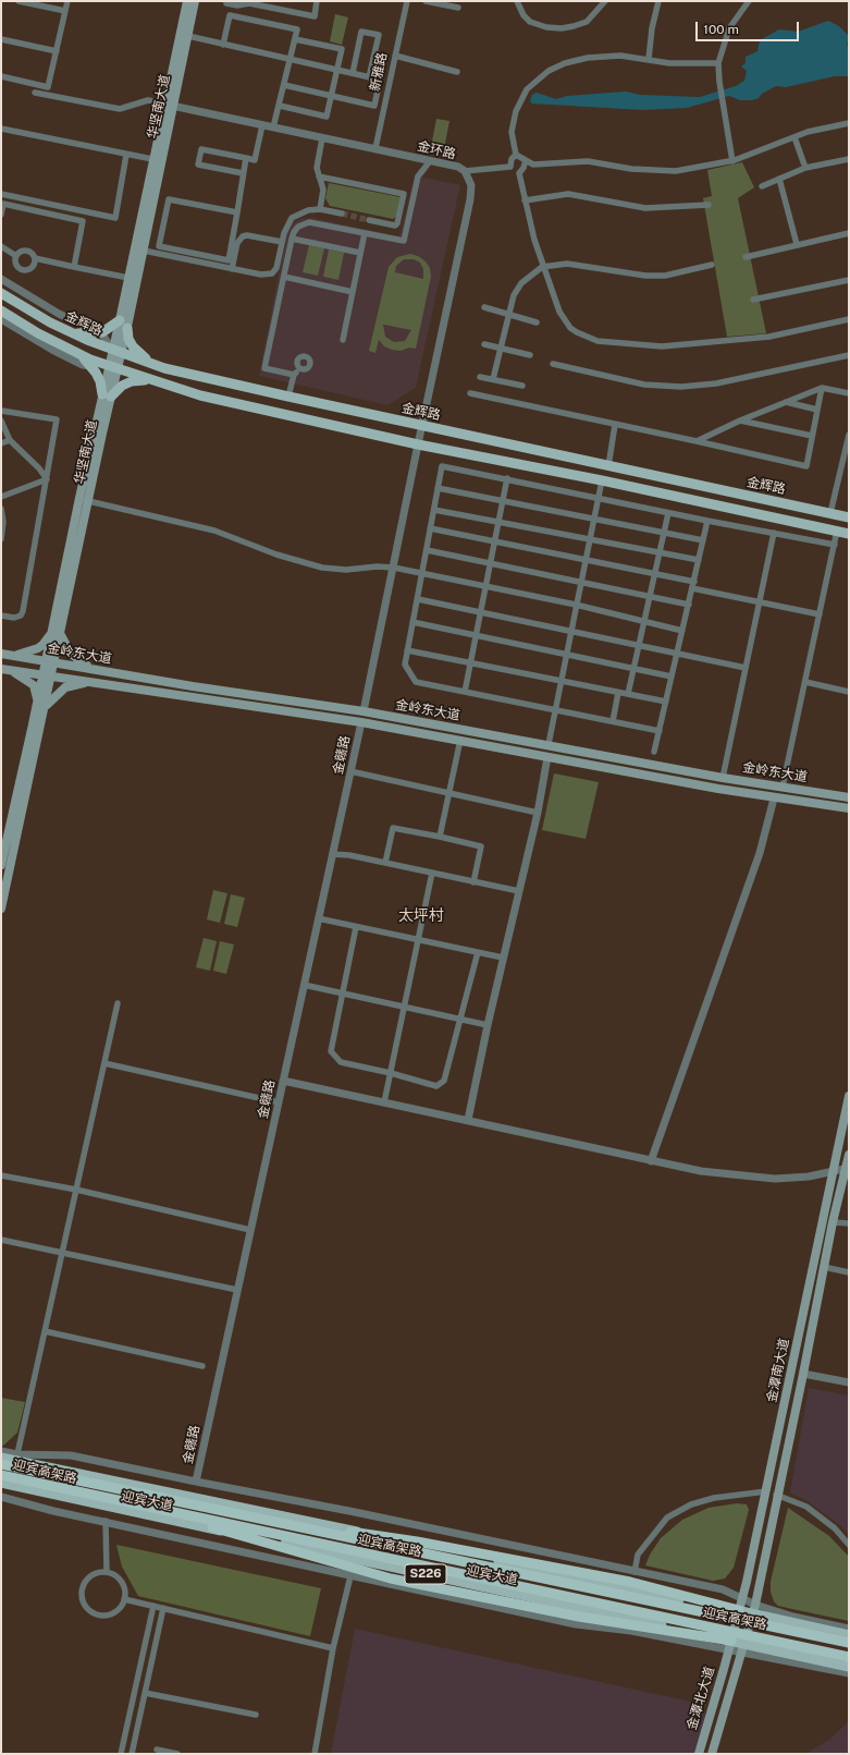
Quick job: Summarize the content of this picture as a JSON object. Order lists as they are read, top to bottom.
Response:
{
  "streets": {
    "highway": ["迎宾高架路"],
    "main road": [
      "华坚南大道",
      "金辉路",
      "金岭东大道",
      "金潭南大道",
      "迎宾大道",
      "S226",
      "金潭北大道"
    ],
    "street": ["新雅路", "金环路", "金赣路"]
  },
  "crossings": [
    ["新雅路", "金环路"],
    ["华坚南大道", "金环路"],
    ["华坚南大道", "金辉路"],
    ["华坚南大道", "金岭东大道"],
    ["金环路", "金辉路"],
    ["金岭东大道", "金赣路"],
    ["金潭南大道", "迎宾大道"],
    ["金潭南大道", "金潭北大道"],
    ["迎宾大道", "金潭北大道"]
  ],
  "districts": ["太坪村"],
  "scale_bar": "100 m"
}
